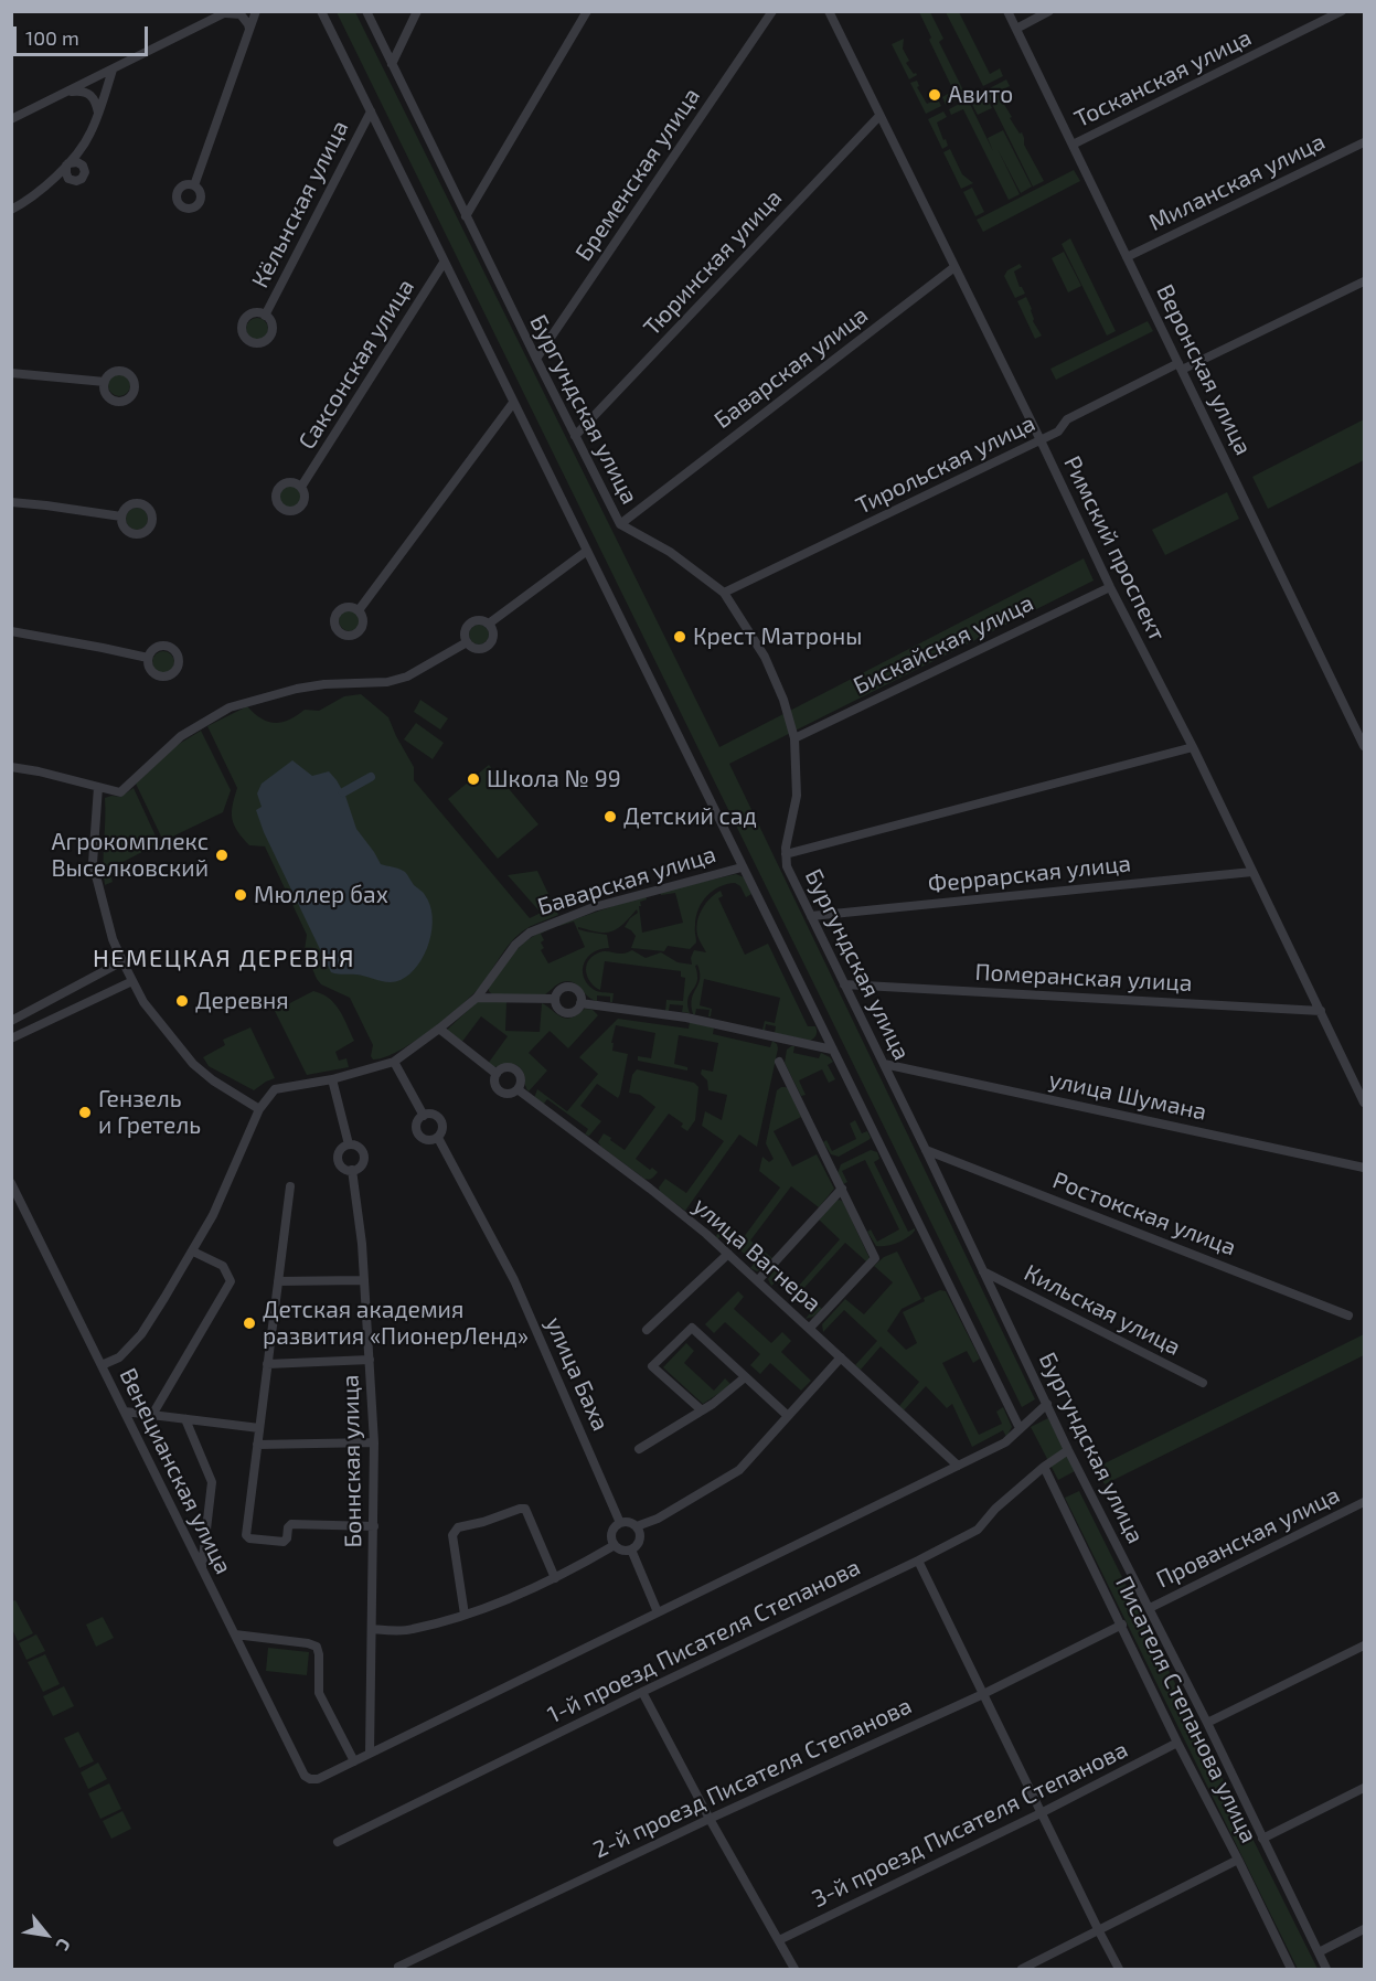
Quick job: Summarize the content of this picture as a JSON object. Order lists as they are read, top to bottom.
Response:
{
  "streets": {
    "street": [
      "Тосканская улица",
      "Бременская улица",
      "Миланская улица",
      "Кёльнская улица",
      "Тюринская улица",
      "Саксонская улица",
      "Баварская улица",
      "Веронская улица",
      "Бургундская улица",
      "Тирольская улица",
      "Римский проспект",
      "Бискайская улица",
      "Феррарская улица",
      "Померанская улица",
      "улица Шумана",
      "Ростокская улица",
      "улица Вагнера",
      "Кильская улица",
      "улица Баха",
      "Боннская улица",
      "Венецианская улица",
      "Прованская улица",
      "1-й проезд Писателя Степанова",
      "Писателя Степанова улица",
      "2-й проезд Писателя Степанова",
      "3-й проезд Писателя Степанова"
    ]
  },
  "crossings": [
    ["Тосканская улица", "Веронская улица"],
    ["Бременская улица", "Бургундская улица"],
    ["Миланская улица", "Веронская улица"],
    ["Тюринская улица", "Бургундская улица"],
    ["Тюринская улица", "Римский проспект"],
    ["Баварская улица", "Бургундская улица"],
    ["Баварская улица", "Римский проспект"],
    ["Веронская улица", "Тирольская улица"],
    ["Бургундская улица", "Тирольская улица"],
    ["Бургундская улица", "Бискайская улица"],
    ["Бургундская улица", "Феррарская улица"],
    ["Бургундская улица", "Померанская улица"],
    ["Бургундская улица", "улица Шумана"],
    ["Бургундская улица", "Ростокская улица"],
    ["Бургундская улица", "Кильская улица"],
    ["Бургундская улица", "Прованская улица"],
    ["Бургундская улица", "1-й проезд Писателя Степанова"],
    ["Тирольская улица", "Римский проспект"],
    ["Римский проспект", "Бискайская улица"],
    ["Римский проспект", "Феррарская улица"],
    ["Римский проспект", "Померанская улица"],
    ["1-й проезд Писателя Степанова", "Писателя Степанова улица"],
    ["Писателя Степанова улица", "2-й проезд Писателя Степанова"],
    ["Писателя Степанова улица", "3-й проезд Писателя Степанова"]
  ],
  "districts": ["НЕМЕЦКАЯ ДЕРЕВНЯ"],
  "places": [
    "Авито",
    "Крест Матроны",
    "Школа № 99",
    "Детский сад",
    "Агрокомплекс Выселковский",
    "Мюллер бах",
    "Деревня",
    "Гензель и Гретель",
    "Детская академия развития «ПионерЛенд»"
  ],
  "scale_bar": "100 m",
  "north": "bottom right"
}
